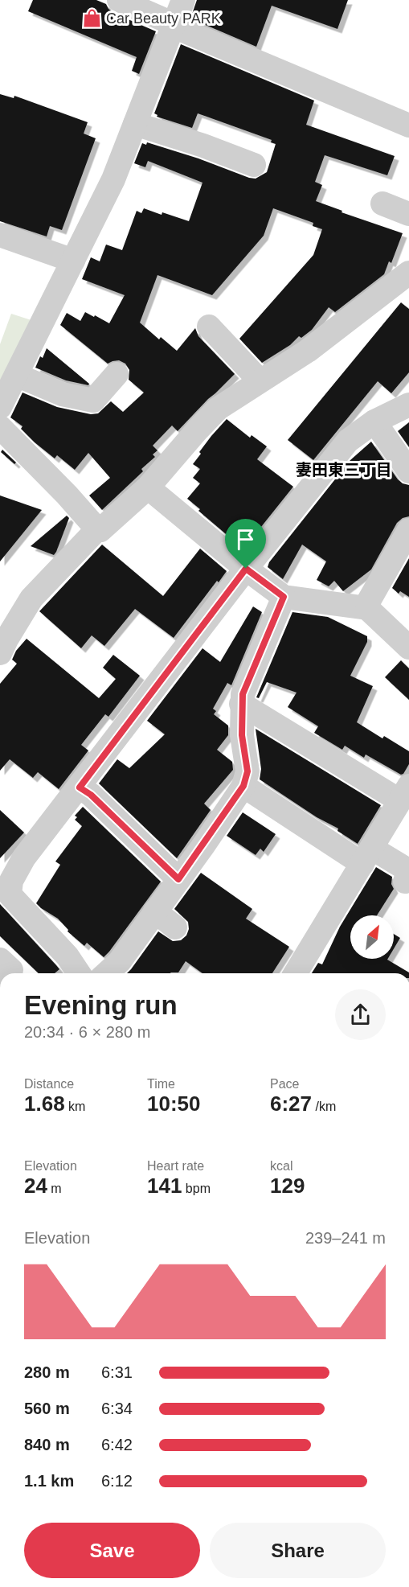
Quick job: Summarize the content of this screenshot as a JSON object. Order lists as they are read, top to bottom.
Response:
{
  "districts": ["妻田東三丁目"],
  "places": {
    "shop": ["Car Beauty PARK"]
  },
  "north": "top right",
  "page": {
    "heading": ["Evening run", "20:34 · 6 × 280 m"],
    "stats": [
      ["Distance", "1.68 km"],
      ["Time", "10:50"],
      ["Pace", "6:27 /km"],
      ["Elevation", "24 m"],
      ["Heart rate", "141 bpm"],
      ["kcal", "129"]
    ],
    "chart": ["Elevation", "239–241 m"],
    "list": [
      {
        "name": "280 m",
        "note": "6:31"
      },
      {
        "name": "560 m",
        "note": "6:34"
      },
      {
        "name": "840 m",
        "note": "6:42"
      },
      {
        "name": "1.1 km",
        "note": "6:12"
      }
    ],
    "buttons": ["Save", "Share"]
  }
}
